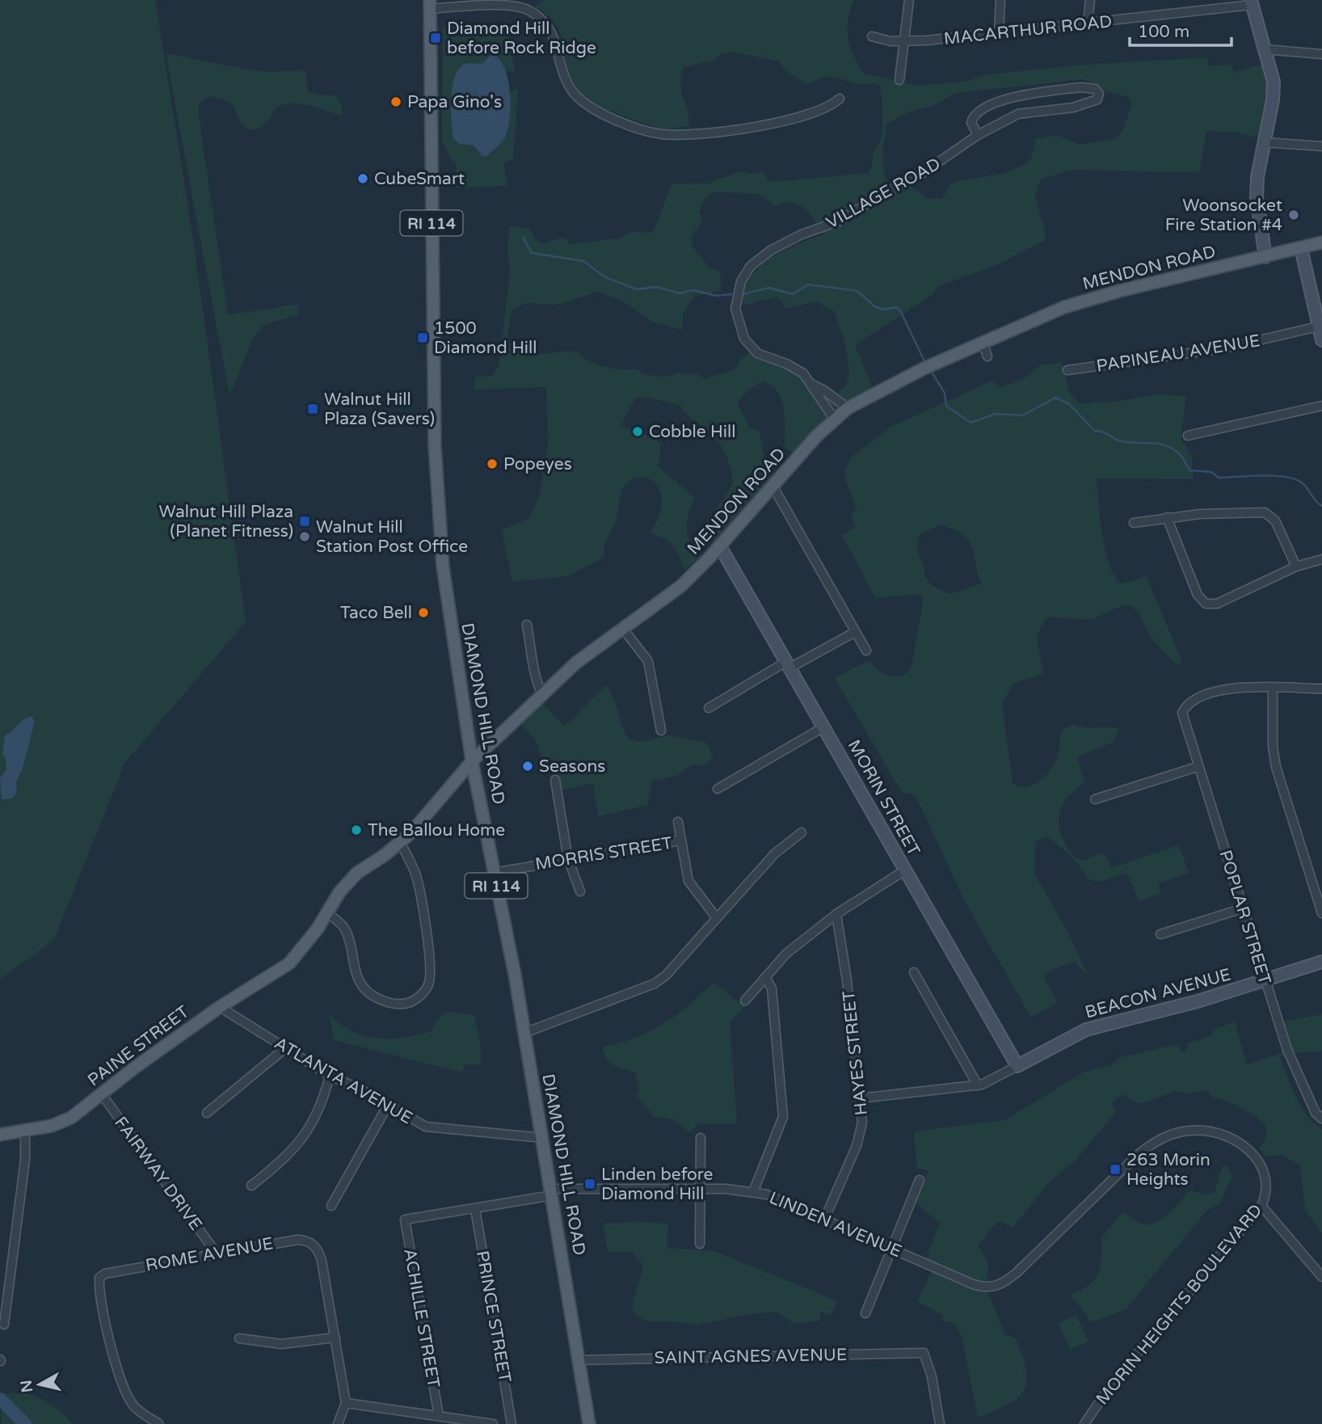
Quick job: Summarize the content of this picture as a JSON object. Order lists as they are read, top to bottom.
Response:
{
  "streets": {
    "main road": [
      "RI 114",
      "MENDON ROAD",
      "DIAMOND HILL ROAD",
      "PAINE STREET"
    ],
    "street": [
      "MACARTHUR ROAD",
      "VILLAGE ROAD",
      "PAPINEAU AVENUE",
      "MORIN STREET",
      "MORRIS STREET",
      "POPLAR STREET",
      "BEACON AVENUE",
      "HAYES STREET",
      "ATLANTA AVENUE",
      "FAIRWAY DRIVE",
      "LINDEN AVENUE",
      "ROME AVENUE",
      "MORIN HEIGHTS BOULEVARD",
      "PRINCE STREET",
      "ACHILLE STREET",
      "SAINT AGNES AVENUE"
    ]
  },
  "crossings": [
    ["VILLAGE ROAD", "MENDON ROAD"],
    ["MENDON ROAD", "DIAMOND HILL ROAD"],
    ["MENDON ROAD", "MORIN STREET"],
    ["MENDON ROAD", "PAINE STREET"],
    ["DIAMOND HILL ROAD", "MORRIS STREET"],
    ["DIAMOND HILL ROAD", "ATLANTA AVENUE"],
    ["DIAMOND HILL ROAD", "LINDEN AVENUE"],
    ["DIAMOND HILL ROAD", "SAINT AGNES AVENUE"],
    ["MORIN STREET", "BEACON AVENUE"],
    ["POPLAR STREET", "BEACON AVENUE"],
    ["BEACON AVENUE", "HAYES STREET"],
    ["PAINE STREET", "ATLANTA AVENUE"],
    ["PAINE STREET", "FAIRWAY DRIVE"],
    ["HAYES STREET", "LINDEN AVENUE"],
    ["FAIRWAY DRIVE", "ROME AVENUE"],
    ["LINDEN AVENUE", "MORIN HEIGHTS BOULEVARD"],
    ["PRINCE STREET", "ACHILLE STREET"]
  ],
  "places": {
    "transit": [
      "Diamond Hill before Rock Ridge",
      "1500 Diamond Hill",
      "Walnut Hill Plaza (Savers)",
      "Walnut Hill Plaza (Planet Fitness)",
      "263 Morin Heights",
      "Linden before Diamond Hill"
    ],
    "other": [
      "Papa Gino's",
      "CubeSmart",
      "Woonsocket Fire Station #4",
      "Cobble Hill",
      "Popeyes",
      "Walnut Hill Station Post Office",
      "Taco Bell",
      "Seasons",
      "The Ballou Home"
    ]
  },
  "scale_bar": "100 m",
  "north": "left"
}
